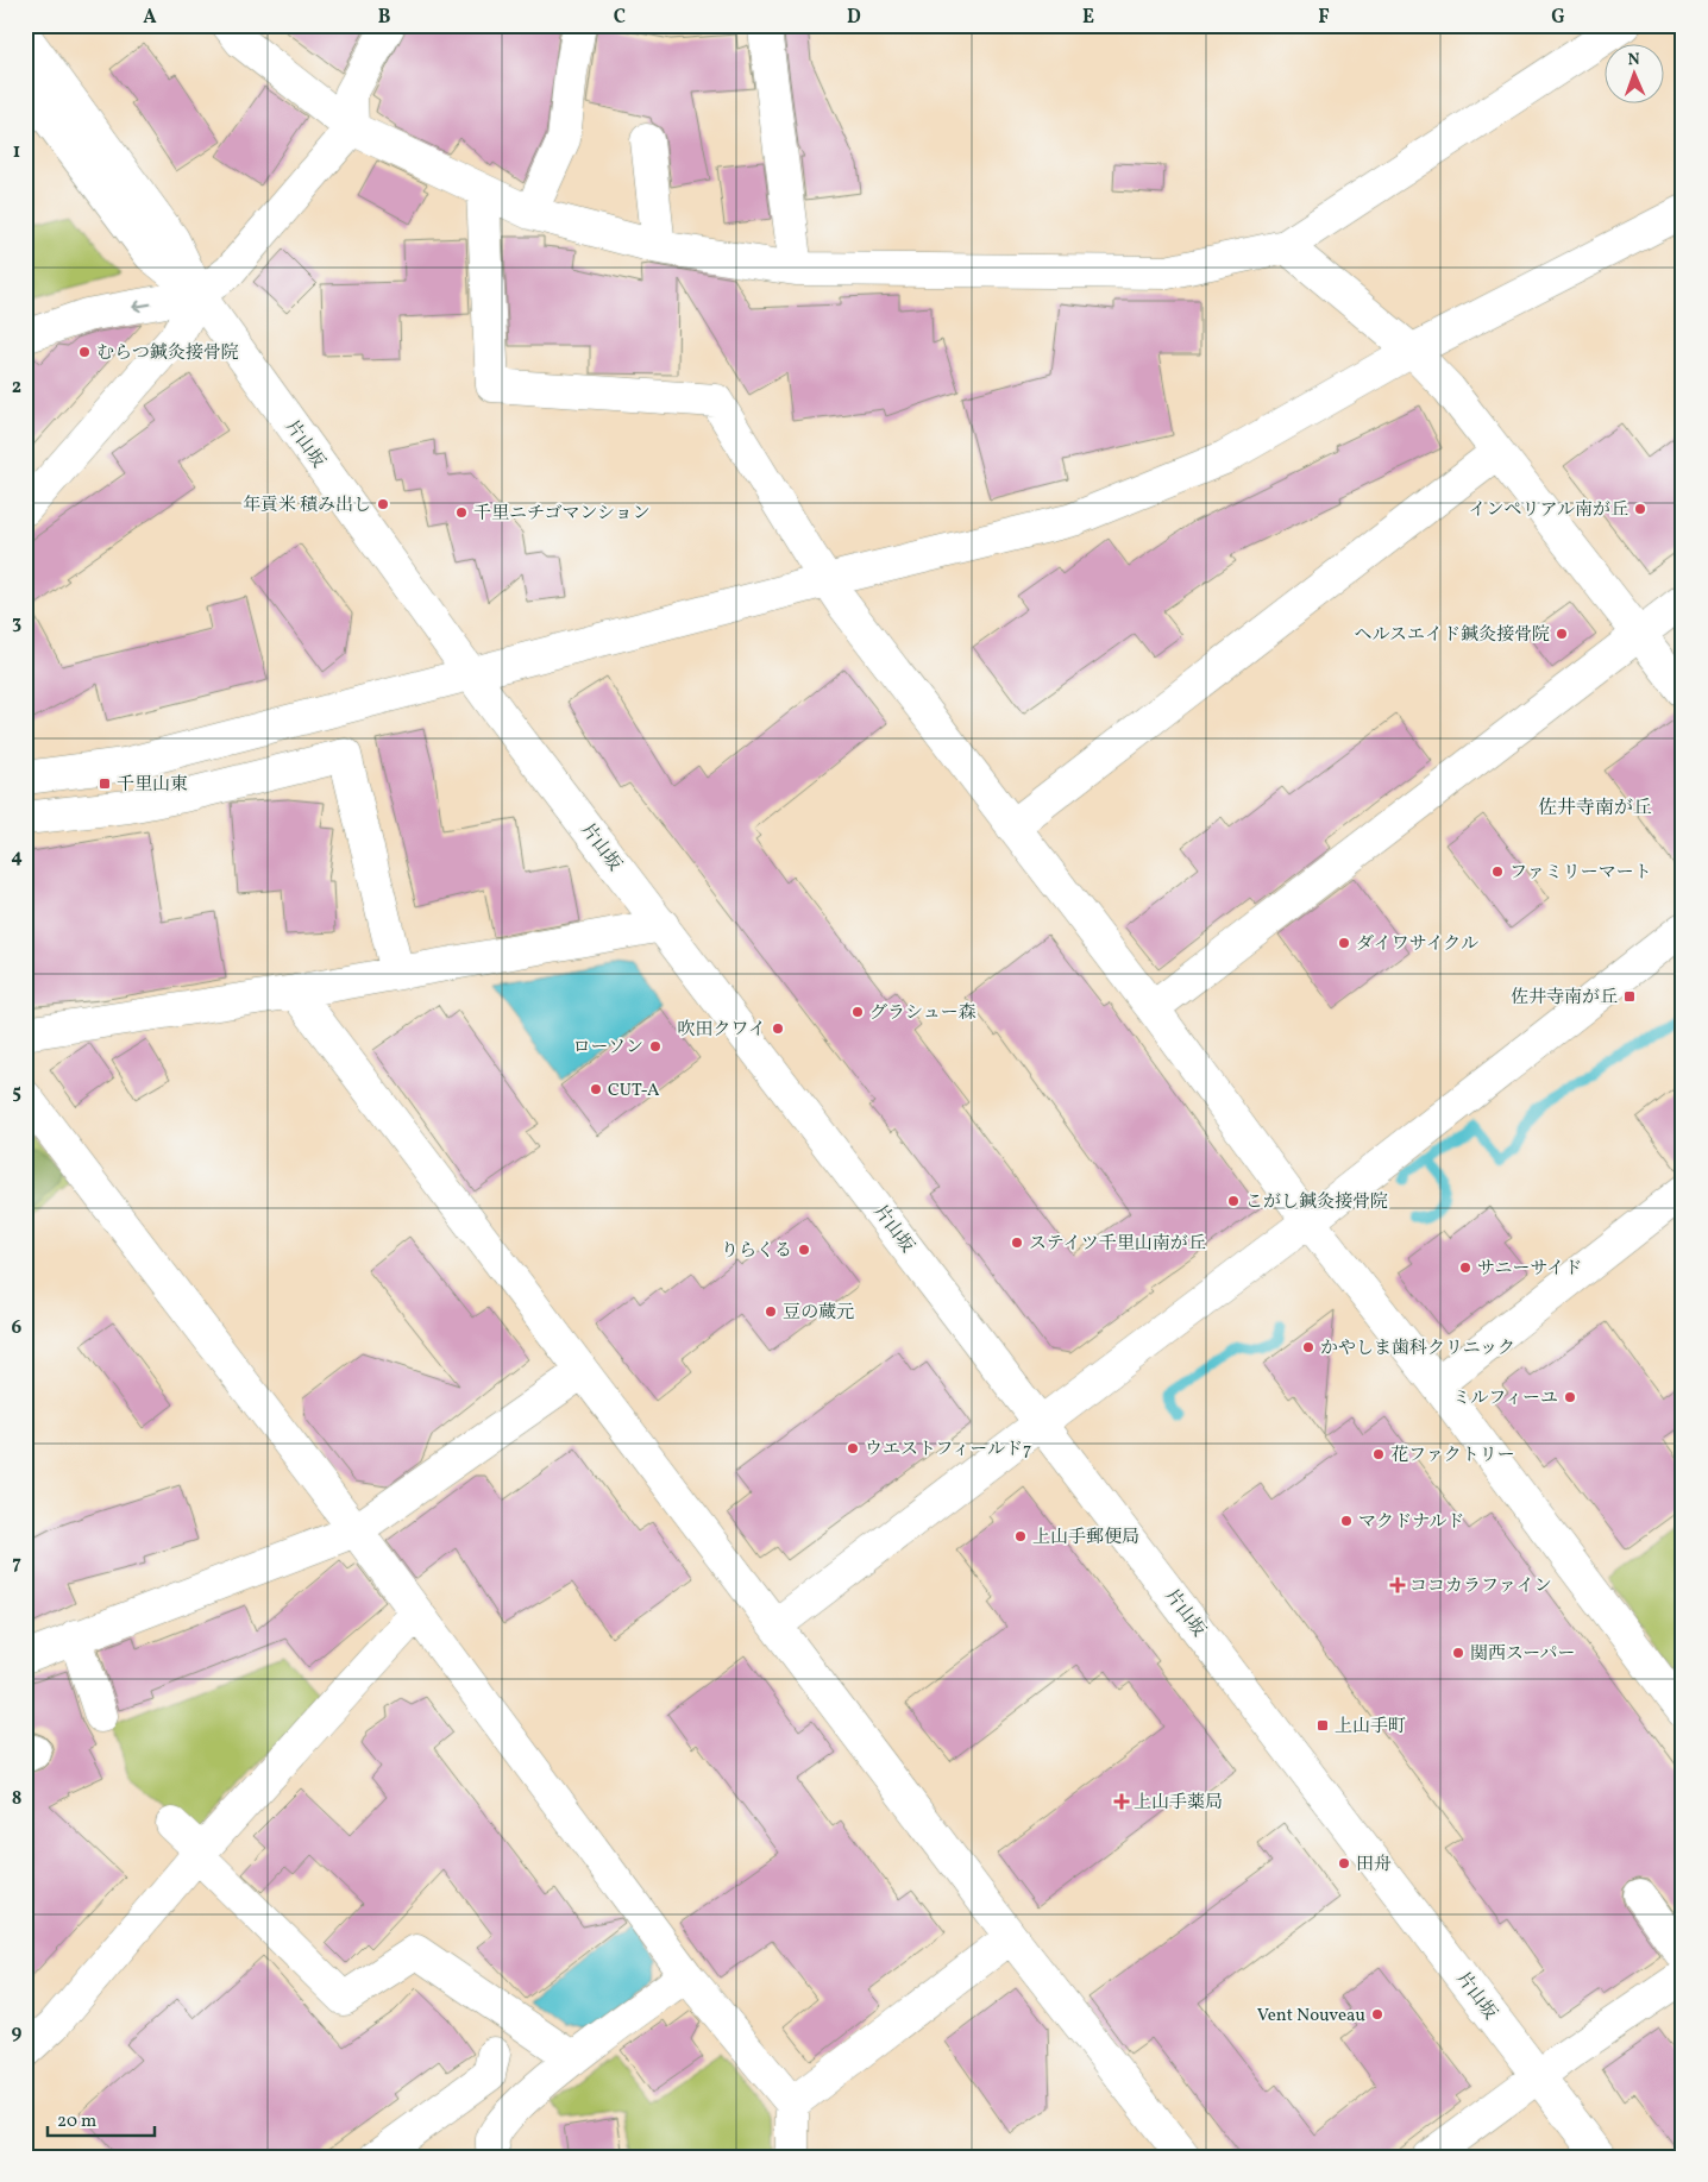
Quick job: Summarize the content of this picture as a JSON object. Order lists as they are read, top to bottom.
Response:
{
  "streets": {
    "street": ["片山坂"]
  },
  "districts": ["佐井寺南が丘"],
  "places": {
    "other": [
      "むらつ鍼灸接骨院",
      "年貢米 積み出し",
      "インペリアル南が丘",
      "千里ニチゴマンション",
      "ヘルスエイド鍼灸接骨院",
      "ファミリーマート",
      "ダイワサイクル",
      "グラシュー森",
      "吹田クワイ",
      "ローソン",
      "CUT-A",
      "こがし鍼灸接骨院",
      "ステイツ千里山南が丘",
      "りらくる",
      "サニーサイド",
      "豆の蔵元",
      "かやしま歯科クリニック",
      "ミルフィーユ",
      "ウエストフィールド7",
      "花ファクトリー",
      "マクドナルド",
      "上山手郵便局",
      "関西スーパー",
      "田舟",
      "Vent Nouveau"
    ],
    "transit": ["千里山東", "佐井寺南が丘", "上山手町"],
    "health": ["ココカラファイン", "上山手薬局"]
  },
  "scale_bar": "20 m",
  "north": "top",
  "grid": {
    "columns": [
      "A",
      "B",
      "C",
      "D",
      "E",
      "F",
      "G"
    ],
    "rows": [
      "1",
      "2",
      "3",
      "4",
      "5",
      "6",
      "7",
      "8",
      "9"
    ]
  }
}
